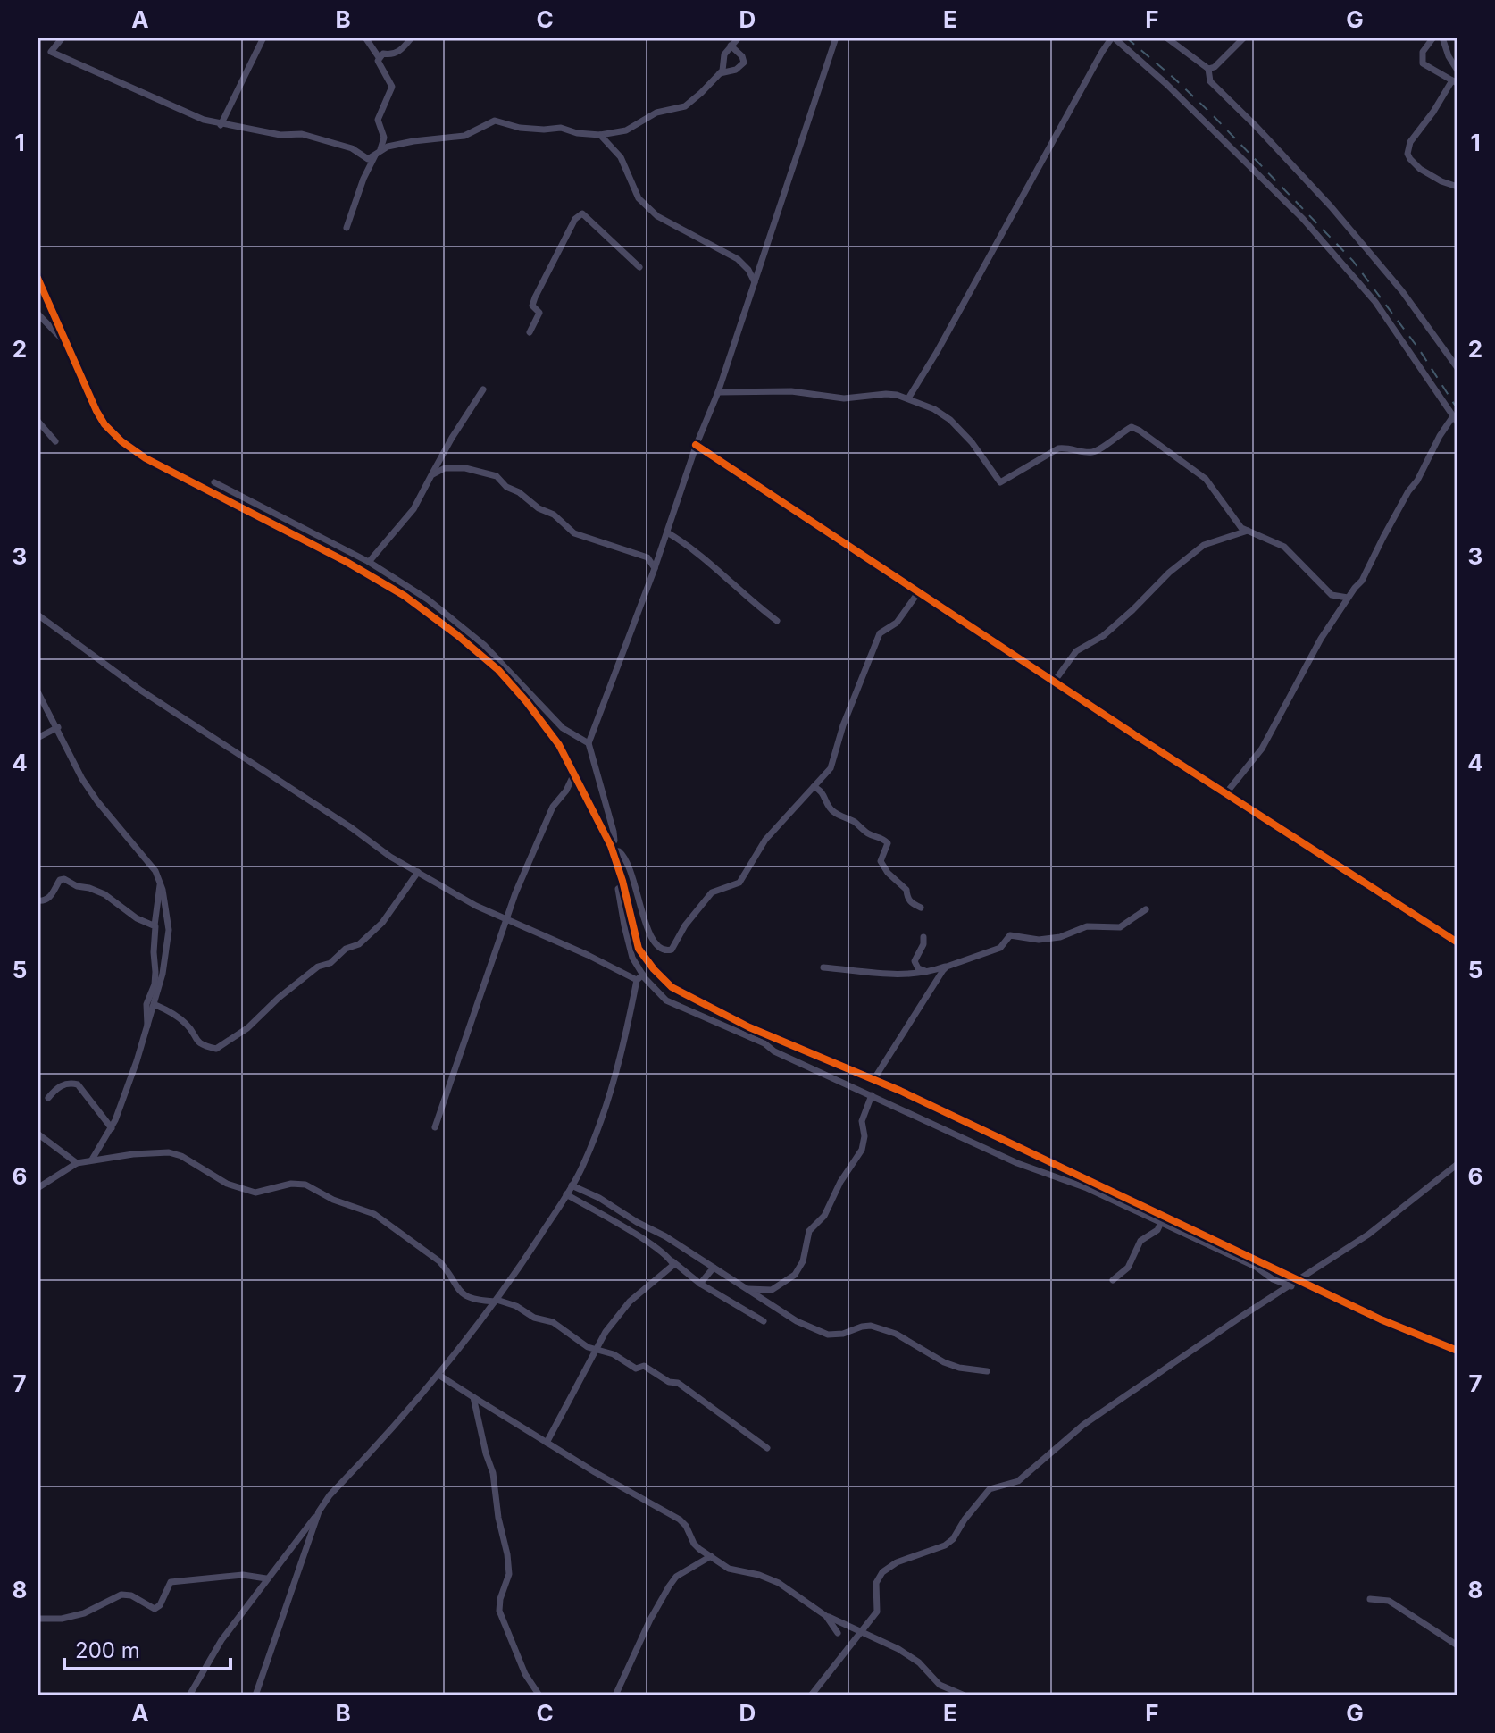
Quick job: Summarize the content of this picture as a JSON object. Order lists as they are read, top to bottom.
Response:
{
  "scale_bar": "200 m",
  "grid": {
    "columns": [
      "A",
      "B",
      "C",
      "D",
      "E",
      "F",
      "G"
    ],
    "rows": [
      "1",
      "2",
      "3",
      "4",
      "5",
      "6",
      "7",
      "8"
    ]
  }
}
